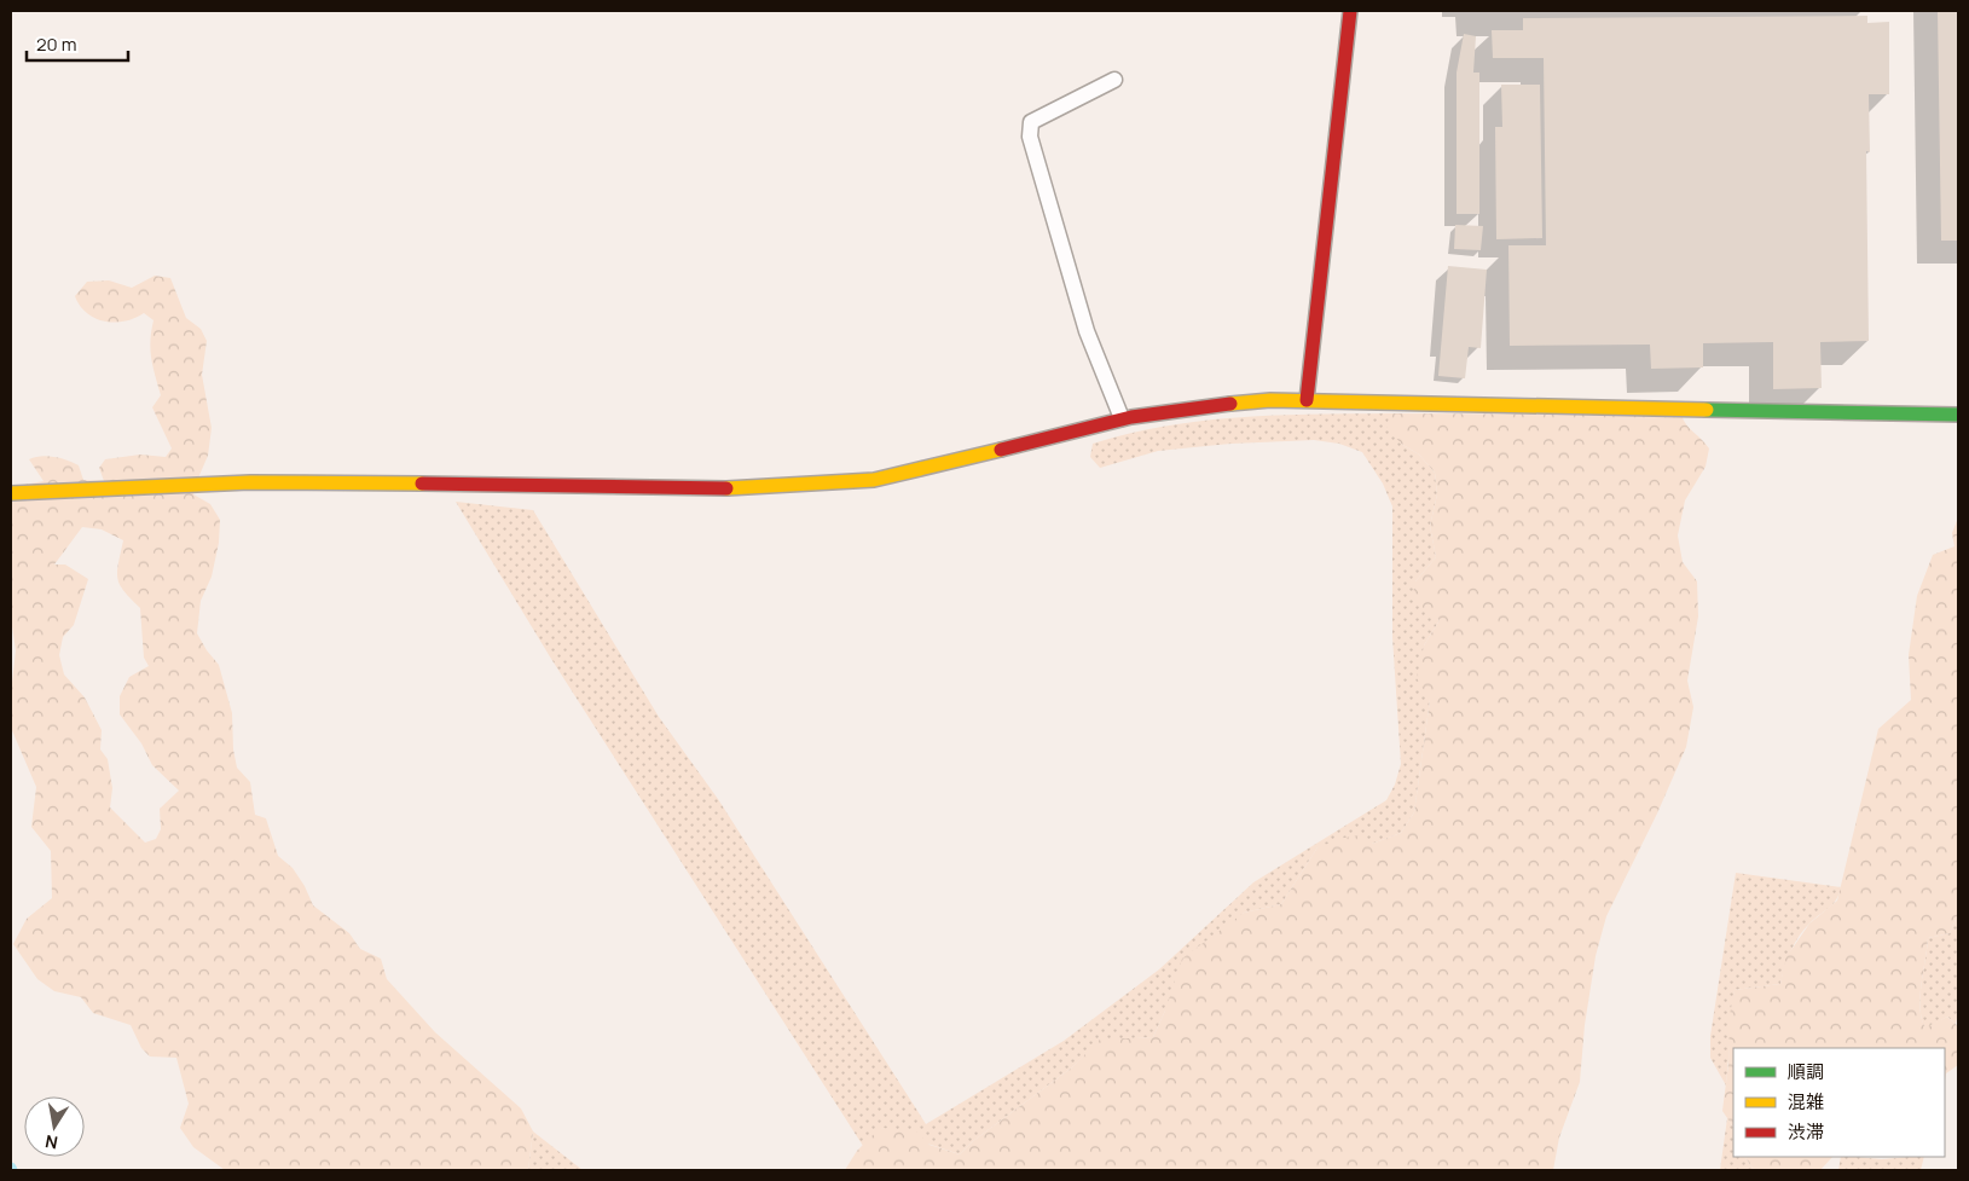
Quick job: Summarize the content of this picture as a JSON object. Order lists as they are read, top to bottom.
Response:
{
  "legend": ["順調", "混雑", "渋滞"],
  "scale_bar": "20 m",
  "north": "bottom"
}
